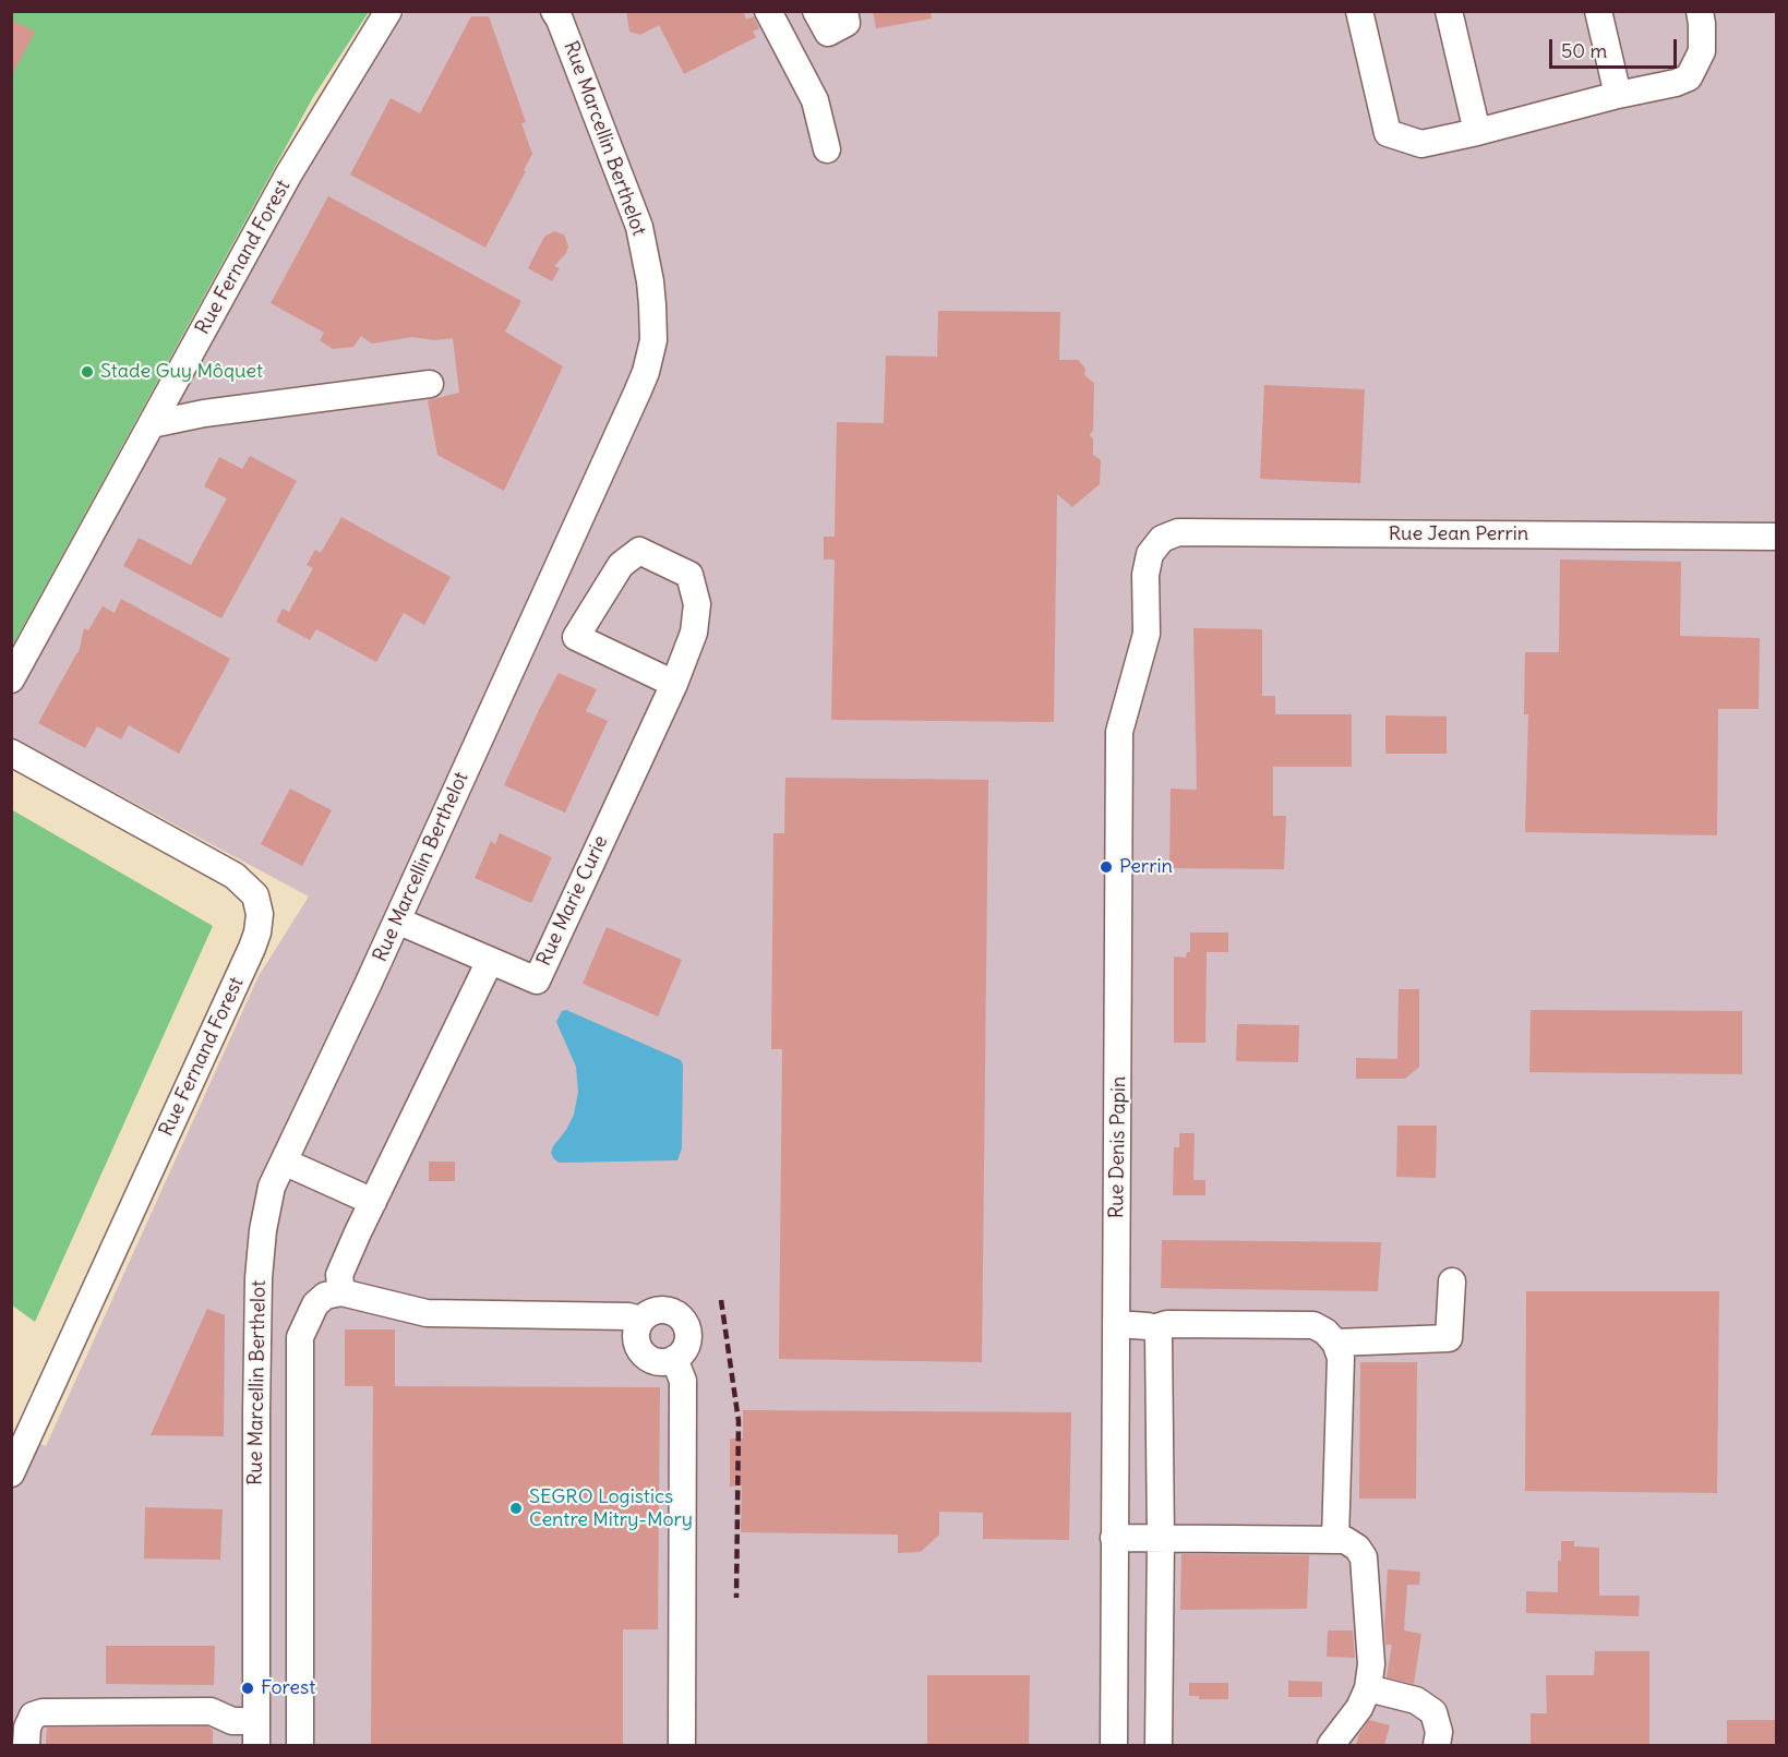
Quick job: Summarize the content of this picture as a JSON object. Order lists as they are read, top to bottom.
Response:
{
  "streets": {
    "street": [
      "Rue Marcellin Berthelot",
      "Rue Fernand Forest",
      "Rue Jean Perrin",
      "Rue Marie Curie",
      "Rue Denis Papin"
    ]
  },
  "crossings": [
    ["Rue Marcellin Berthelot", "Rue Marie Curie"],
    ["Rue Jean Perrin", "Rue Denis Papin"]
  ],
  "places": [
    "Stade Guy Môquet",
    "Perrin",
    "SEGRO Logistics Centre Mitry-Mory",
    "Forest"
  ],
  "scale_bar": "50 m"
}
